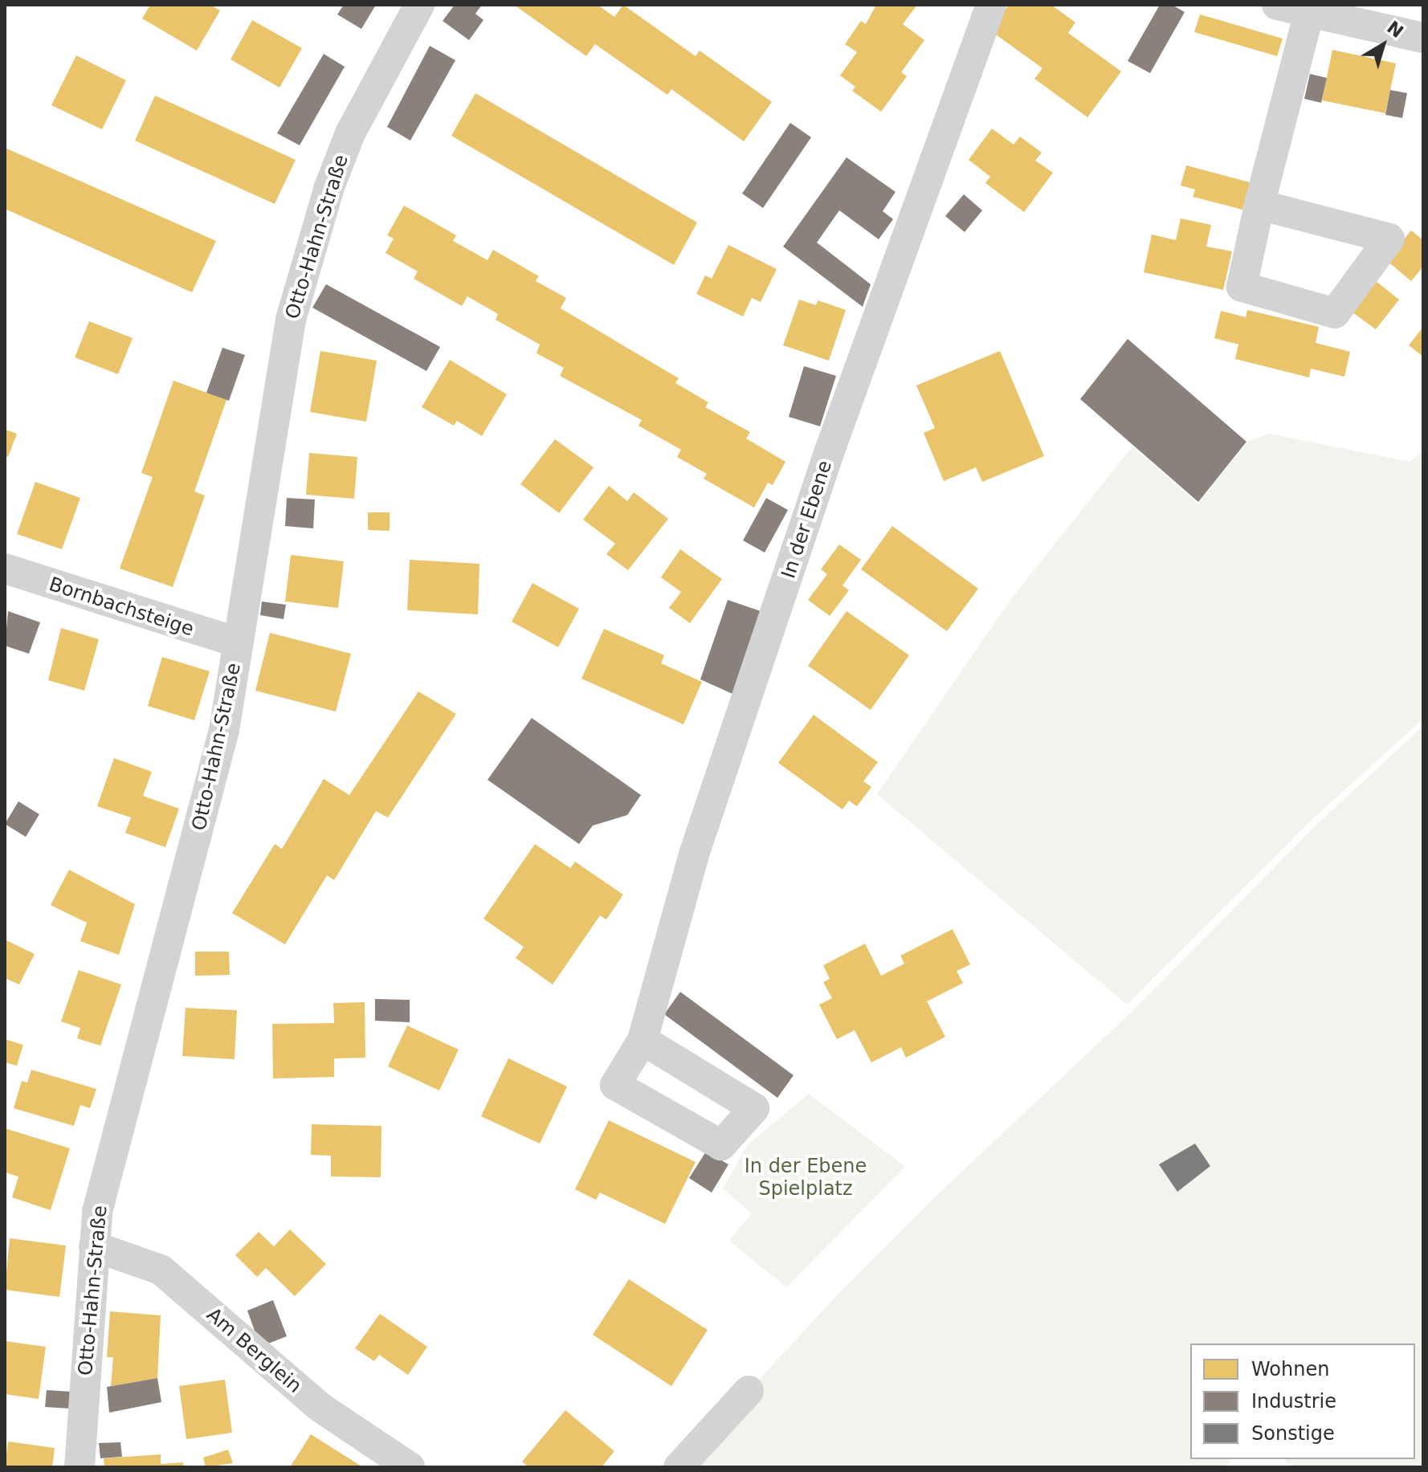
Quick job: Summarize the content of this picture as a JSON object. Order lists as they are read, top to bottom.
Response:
{
  "streets": {
    "street": [
      "Otto-Hahn-Straße",
      "In der Ebene",
      "Bornbachsteige",
      "Am Berglein"
    ]
  },
  "crossings": [
    ["Otto-Hahn-Straße", "Bornbachsteige"],
    ["Otto-Hahn-Straße", "Am Berglein"]
  ],
  "parks": ["In der Ebene Spielplatz"],
  "legend": ["Wohnen", "Industrie", "Sonstige"],
  "north": "top right"
}
